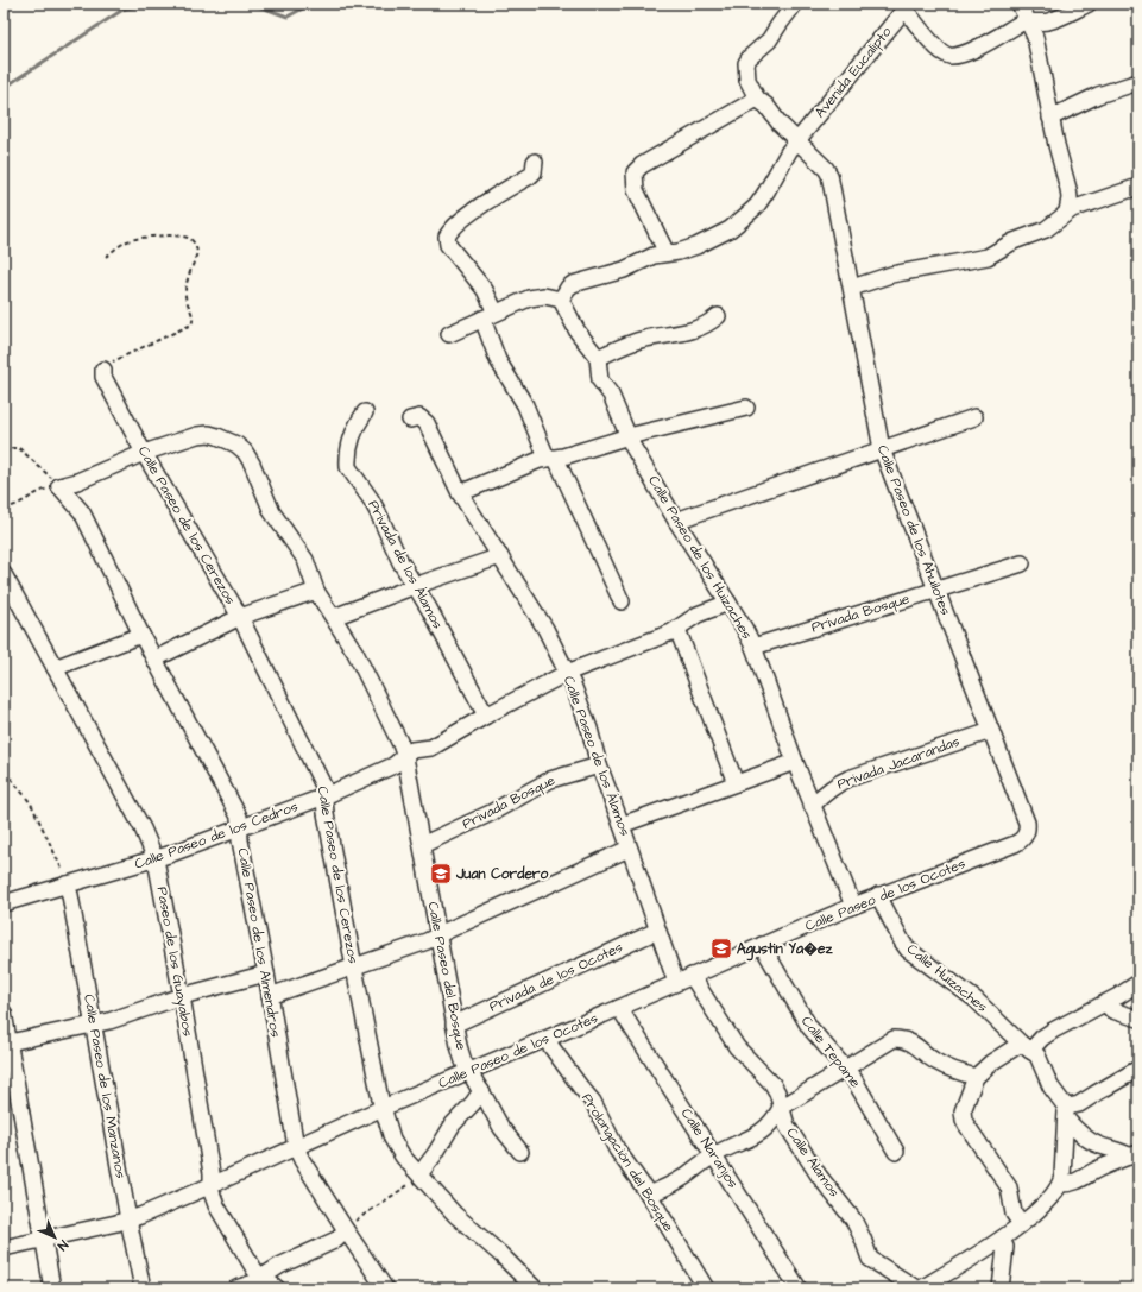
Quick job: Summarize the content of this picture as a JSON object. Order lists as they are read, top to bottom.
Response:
{
  "streets": {
    "street": [
      "Avenida Eucalipto",
      "Calle Paseo de los Cerezos",
      "Calle Paseo de los Ahuilotes",
      "Calle Paseo de los Huizaches",
      "Privada de los Álamos",
      "Privada Bosque",
      "Calle Paseo de los Álamos",
      "Privada Jacarandas",
      "Calle Paseo de los Cedros",
      "Calle Paseo de los Ocotes",
      "Calle Paseo de los Almendros",
      "Paseo de los Guayabos",
      "Calle Paseo del Bosque",
      "Privada de los Ocotes",
      "Calle Huizaches",
      "Calle Tepame",
      "Calle Paseo de los Manzanos",
      "Calle Naranjos",
      "Prolongación del Bosque",
      "Calle Alamos"
    ]
  },
  "crossings": [
    ["Avenida Eucalipto", "Calle Paseo de los Ahuilotes"],
    ["Avenida Eucalipto", "Calle Paseo de los Huizaches"],
    ["Calle Paseo de los Cerezos", "Calle Paseo de los Cedros"],
    ["Calle Paseo de los Cerezos", "Calle Paseo de los Ocotes"],
    ["Calle Paseo de los Cerezos", "Calle Paseo del Bosque"],
    ["Calle Paseo de los Ahuilotes", "Privada Bosque"],
    ["Calle Paseo de los Ahuilotes", "Privada Jacarandas"],
    ["Calle Paseo de los Ahuilotes", "Calle Paseo de los Ocotes"],
    ["Calle Paseo de los Huizaches", "Privada Bosque"],
    ["Calle Paseo de los Huizaches", "Privada Jacarandas"],
    ["Calle Paseo de los Huizaches", "Calle Paseo de los Cedros"],
    ["Calle Paseo de los Huizaches", "Calle Paseo de los Ocotes"],
    ["Privada de los Álamos", "Calle Paseo de los Cedros"],
    ["Privada Bosque", "Calle Paseo de los Álamos"],
    ["Privada Bosque", "Calle Paseo del Bosque"],
    ["Calle Paseo de los Álamos", "Calle Paseo de los Cedros"],
    ["Calle Paseo de los Álamos", "Calle Paseo de los Ocotes"],
    ["Calle Paseo de los Álamos", "Privada de los Ocotes"],
    ["Calle Paseo de los Cedros", "Calle Paseo de los Almendros"],
    ["Calle Paseo de los Cedros", "Paseo de los Guayabos"],
    ["Calle Paseo de los Cedros", "Calle Paseo del Bosque"],
    ["Calle Paseo de los Cedros", "Calle Paseo de los Manzanos"],
    ["Calle Paseo de los Ocotes", "Calle Paseo de los Almendros"],
    ["Calle Paseo de los Ocotes", "Paseo de los Guayabos"],
    ["Calle Paseo de los Ocotes", "Calle Paseo del Bosque"],
    ["Calle Paseo de los Ocotes", "Calle Huizaches"],
    ["Calle Paseo de los Ocotes", "Calle Tepame"],
    ["Calle Paseo de los Ocotes", "Calle Paseo de los Manzanos"],
    ["Calle Paseo de los Ocotes", "Calle Naranjos"],
    ["Calle Paseo de los Ocotes", "Prolongación del Bosque"],
    ["Calle Paseo de los Ocotes", "Calle Alamos"],
    ["Calle Paseo de los Almendros", "Calle Paseo del Bosque"],
    ["Calle Paseo del Bosque", "Privada de los Ocotes"]
  ],
  "places": {
    "school or university": ["Juan Cordero", "Agustin Ya�ez"]
  },
  "north": "bottom right"
}
